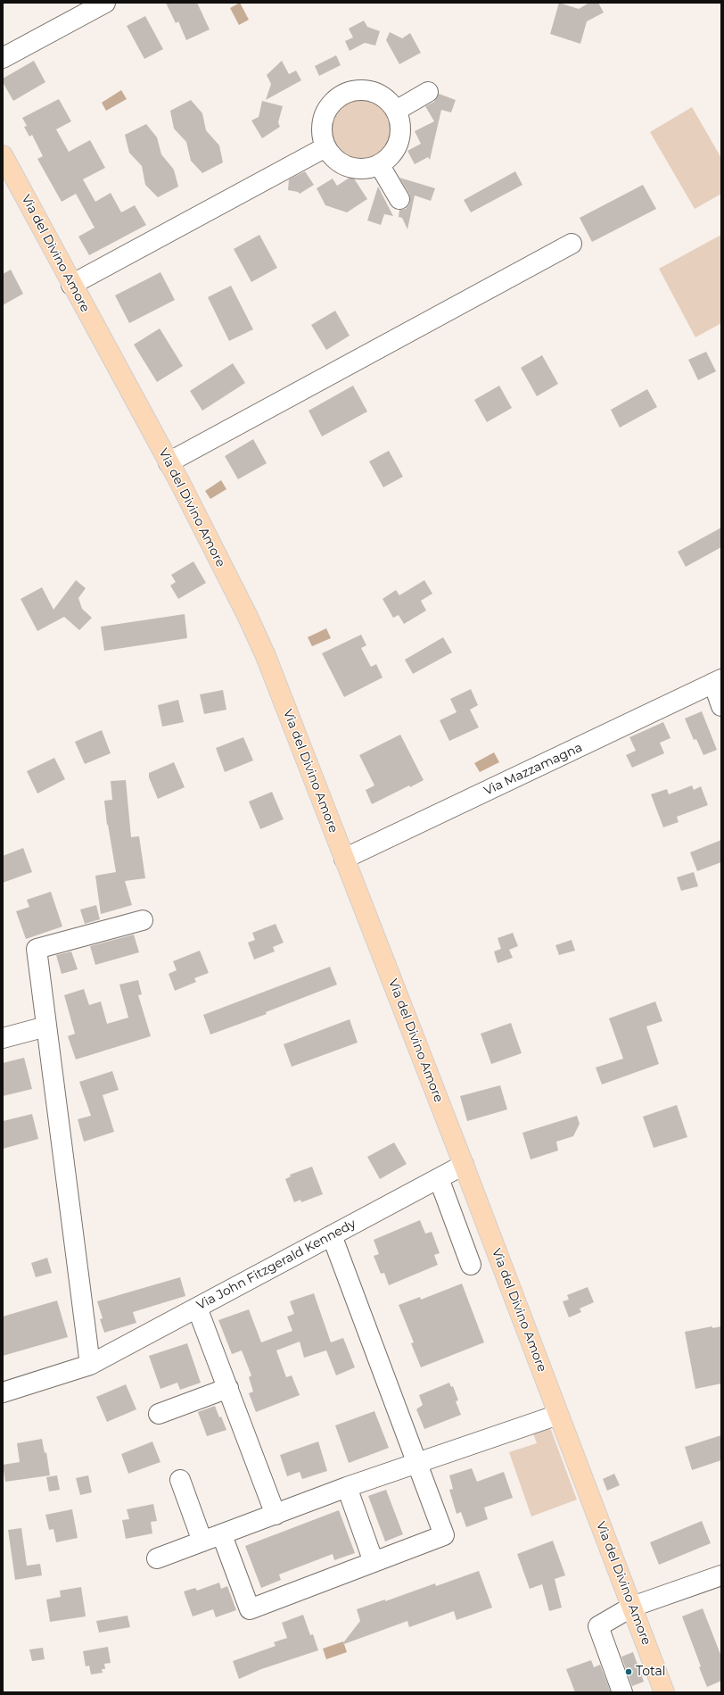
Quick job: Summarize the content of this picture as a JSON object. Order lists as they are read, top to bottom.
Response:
{
  "streets": {
    "main road": ["Via del Divino Amore"],
    "street": ["Via Mazzamagna", "Via John Fitzgerald Kennedy"]
  },
  "crossings": [
    ["Via del Divino Amore", "Via Mazzamagna"],
    ["Via del Divino Amore", "Via John Fitzgerald Kennedy"]
  ],
  "places": ["Total"]
}
